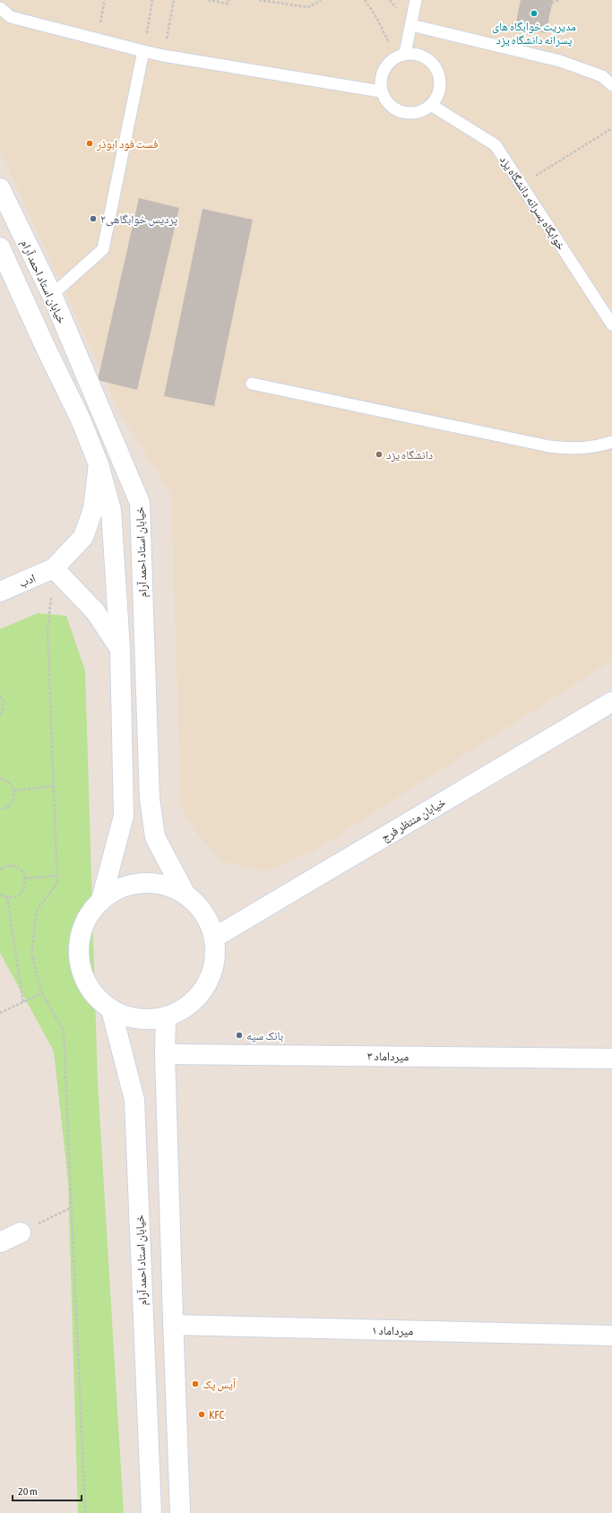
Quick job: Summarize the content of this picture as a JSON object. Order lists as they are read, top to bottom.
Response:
{
  "streets": {
    "main road": [
      "خیابان استاد احمد آرام",
      "ادب",
      "خیابان منتظر فرج",
      "میرداماد ۳",
      "میرداماد ۱"
    ],
    "lane": ["خوابگاه پسرانه دانشگاه یزد"]
  },
  "places": [
    "مدیریت خوابگاه های پسرانه دانشگاه یزد",
    "فست فود ابوذر",
    "پردیس خوابگاهی٢",
    "دانشگاه یزد",
    "بانک سپه",
    "آیس پک",
    "KFC"
  ],
  "scale_bar": "20 m"
}
